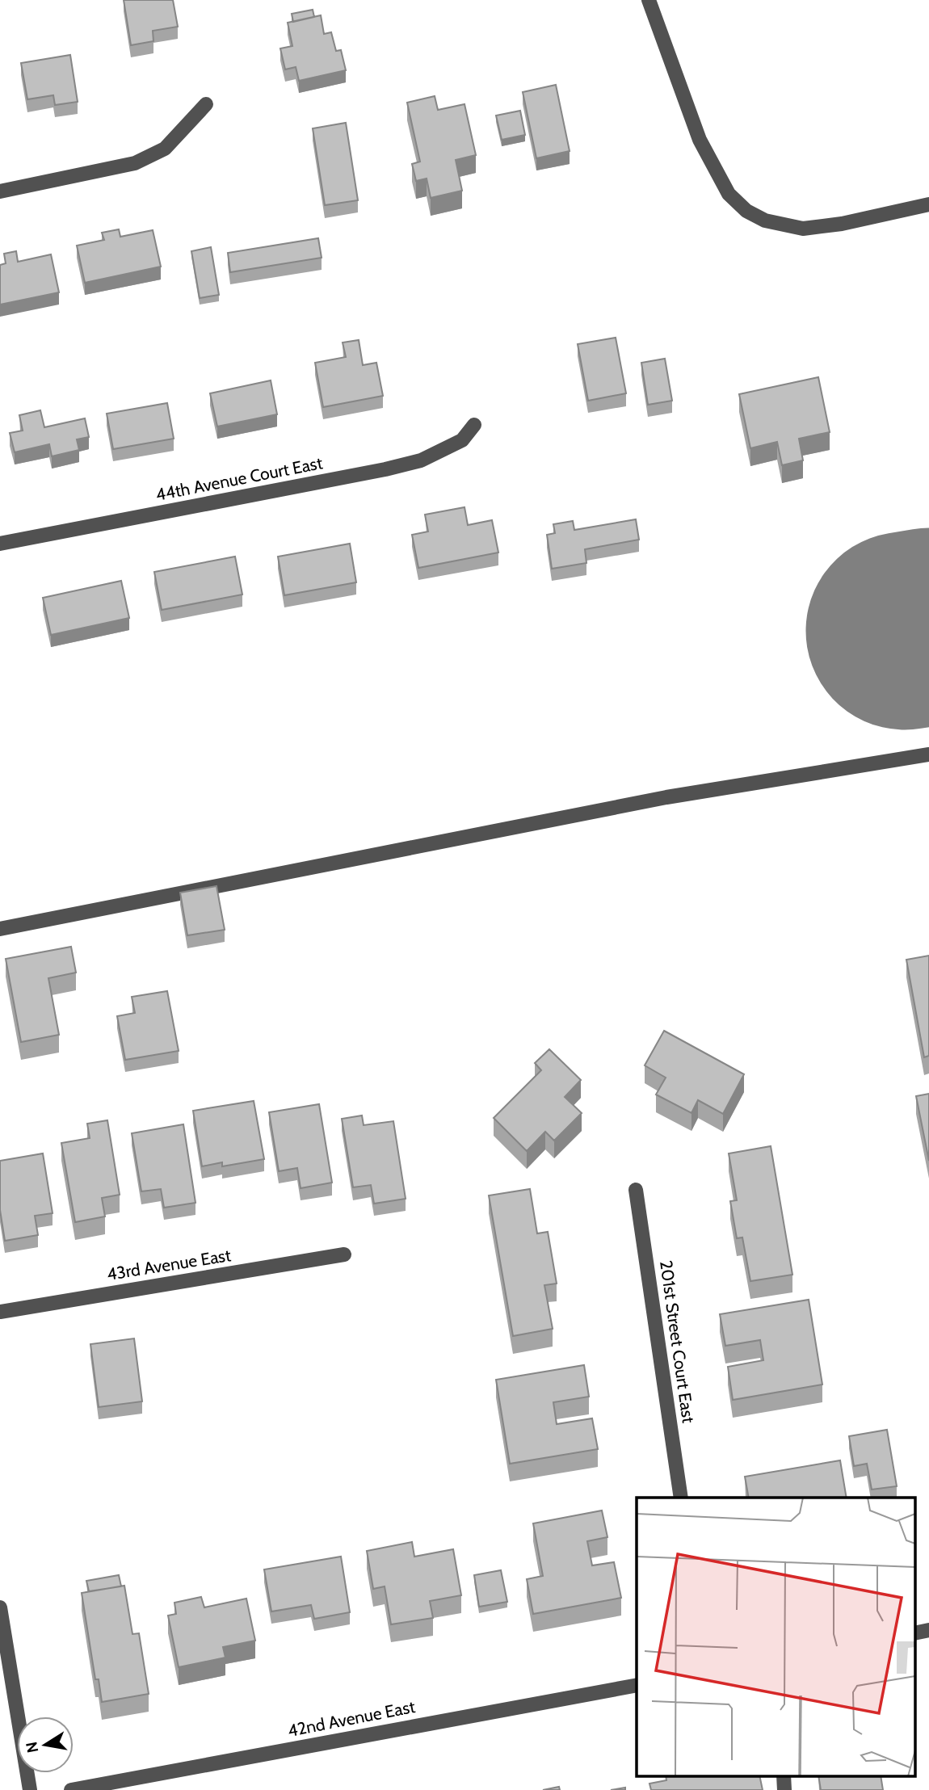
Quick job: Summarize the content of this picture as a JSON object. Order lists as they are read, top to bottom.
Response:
{
  "streets": {
    "street": [
      "44th Avenue Court East",
      "43rd Avenue East",
      "201st Street Court East",
      "42nd Avenue East"
    ]
  },
  "north": "left"
}
